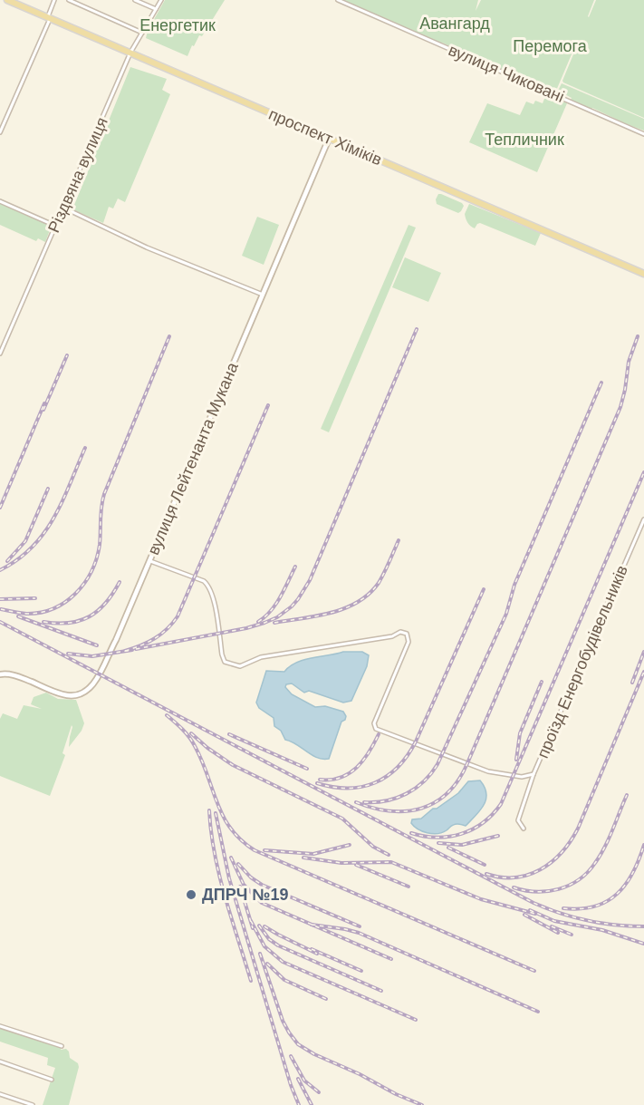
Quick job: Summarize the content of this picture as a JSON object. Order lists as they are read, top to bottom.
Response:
{
  "streets": {
    "main road": ["проспект Хіміків", "вулиця Лейтенанта Мукана"],
    "street": ["вулиця Чиковані", "Різдвяна вулиця", "проїзд Енергобудівельників"]
  },
  "crossings": [
    ["проспект Хіміків", "Різдвяна вулиця"],
    ["проспект Хіміків", "вулиця Лейтенанта Мукана"],
    ["вулиця Лейтенанта Мукана", "проїзд Енергобудівельників"]
  ],
  "parks": [
    "Авангард",
    "Енергетик",
    "Перемога",
    "Тепличник"
  ],
  "places": ["ДПРЧ №19"]
}
